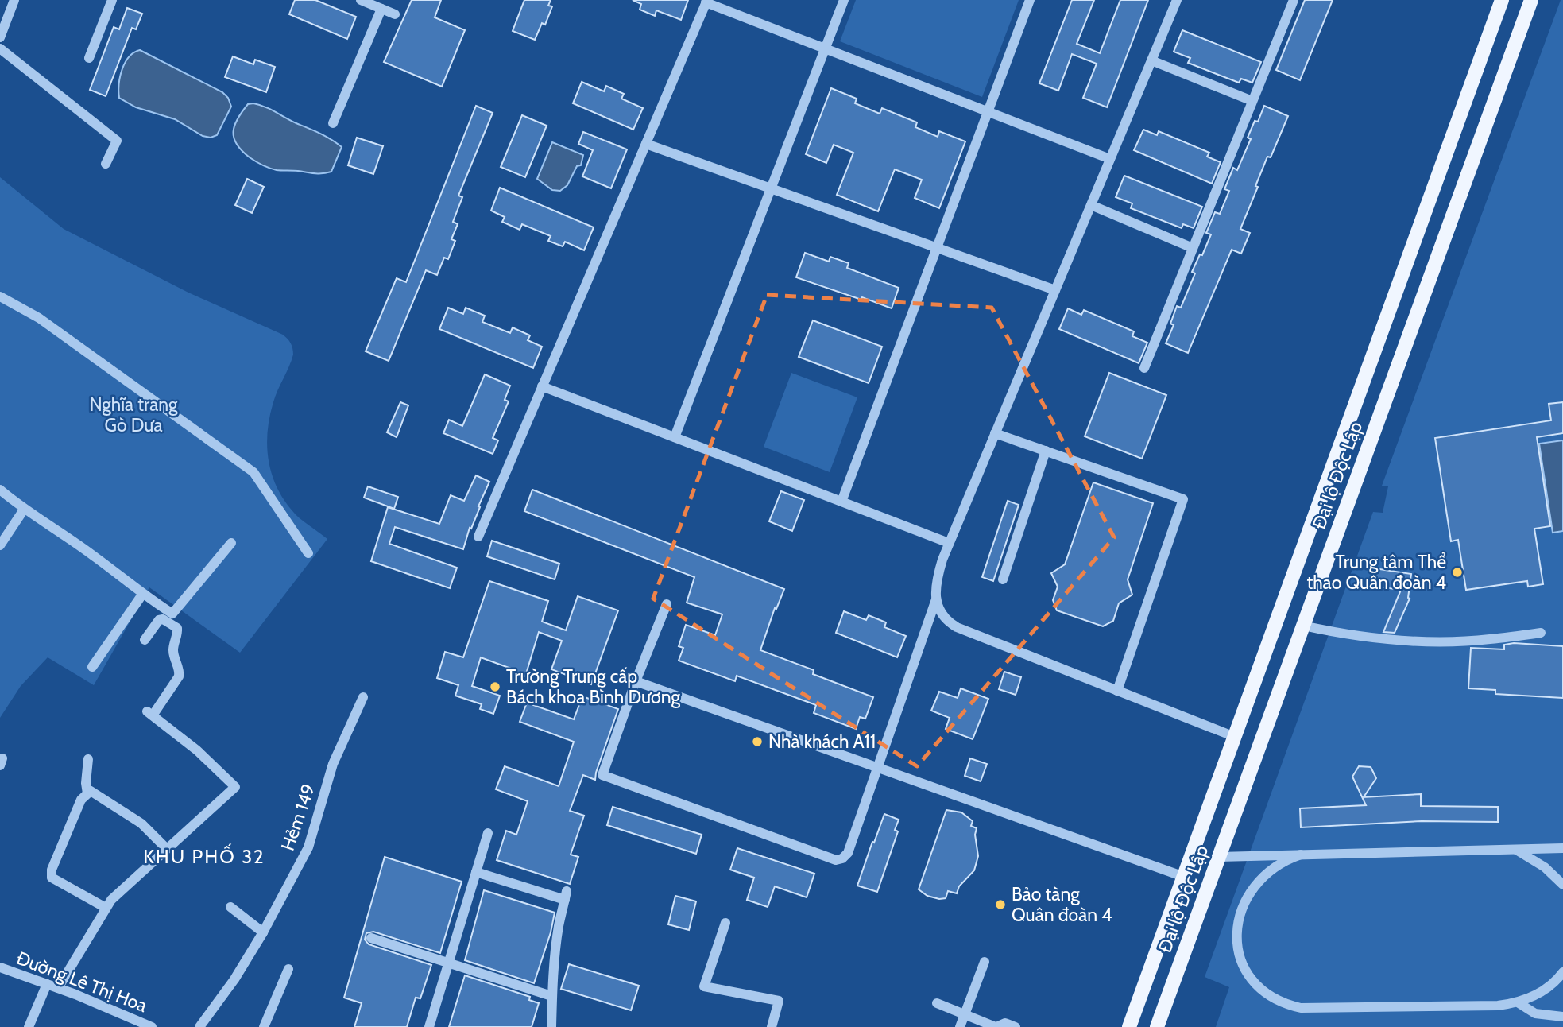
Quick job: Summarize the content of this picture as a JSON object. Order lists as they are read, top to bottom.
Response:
{
  "streets": {
    "main road": ["Đại lộ Độc Lập"],
    "street": ["Hẻm 149", "Đường Lê Thị Hoa"]
  },
  "districts": ["KHU PHỐ 32"],
  "parks": ["Nghĩa trang Gò Dưa"],
  "places": [
    "Trung tâm Thể thao Quân đoàn 4",
    "Trường Trung cấp Bách khoa Bình Dương",
    "Nhà khách A11",
    "Bảo tàng Quân đoàn 4"
  ]
}
